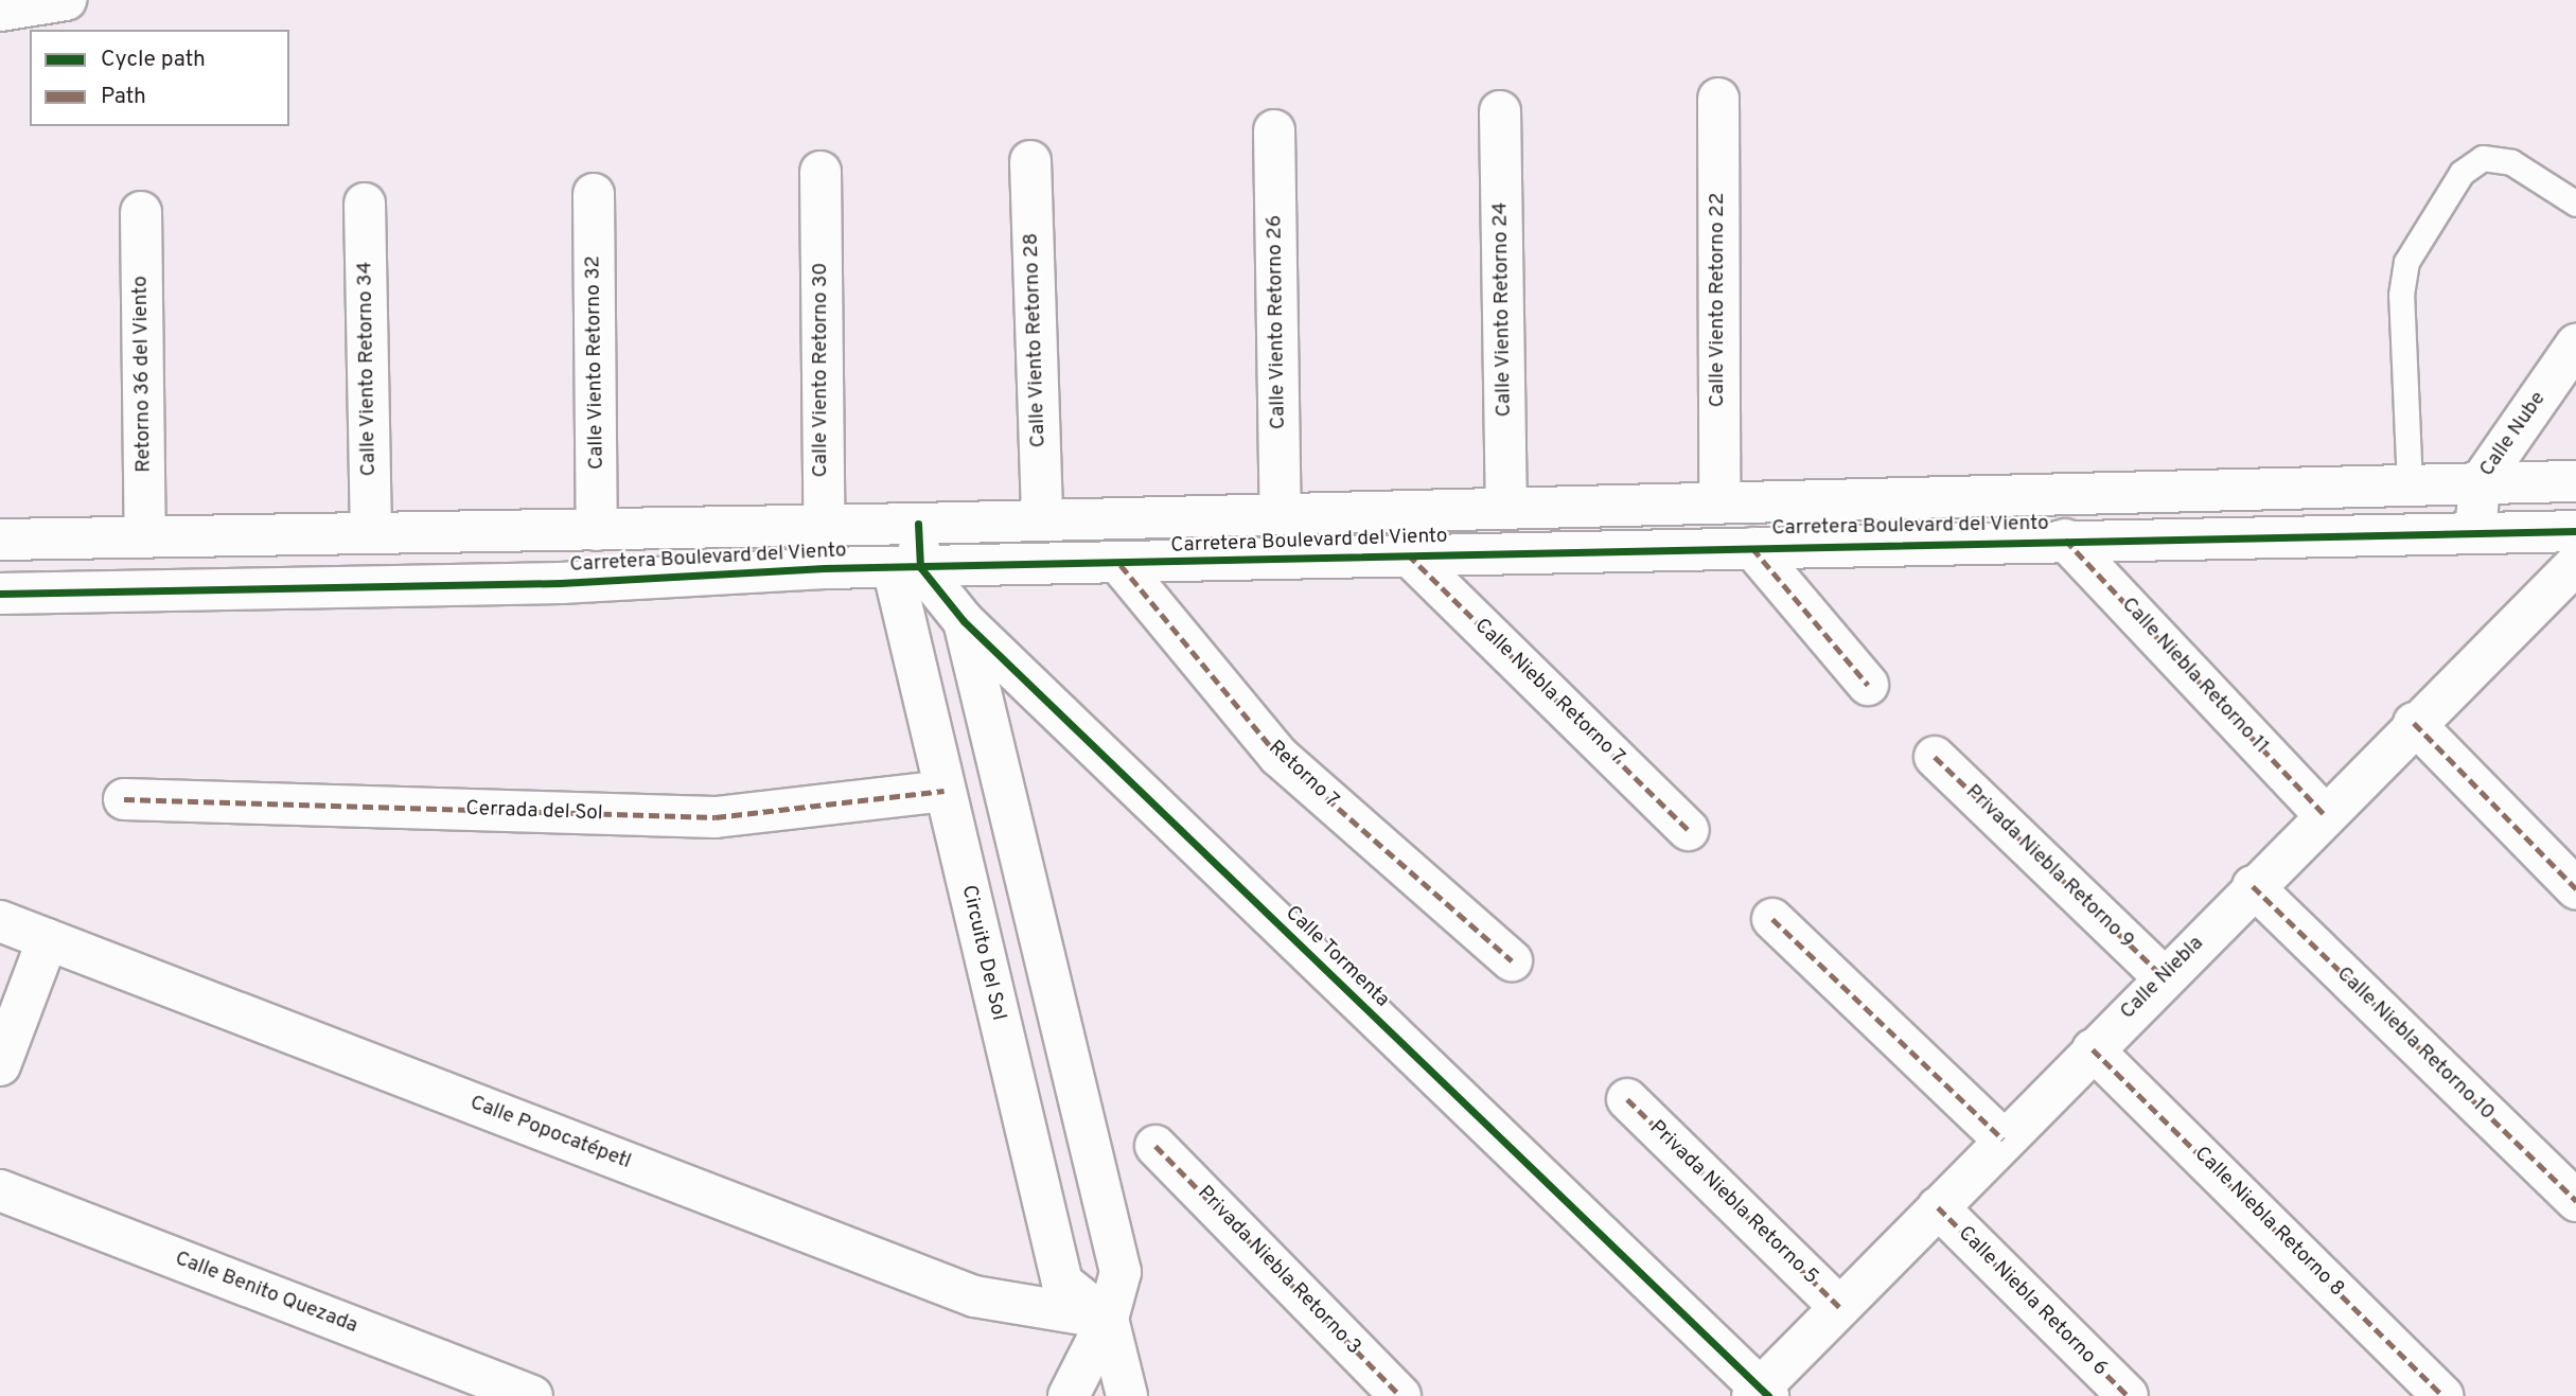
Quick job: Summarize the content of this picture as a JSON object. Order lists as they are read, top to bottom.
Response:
{
  "streets": {
    "street": [
      "Calle Viento Retorno 22",
      "Calle Viento Retorno 24",
      "Calle Viento Retorno 26",
      "Calle Viento Retorno 28",
      "Calle Viento Retorno 32",
      "Calle Viento Retorno 34",
      "Calle Viento Retorno 30",
      "Retorno 36 del Viento",
      "Calle Nube",
      "Carretera Boulevard del Viento",
      "Calle Niebla Retorno 11",
      "Calle Niebla Retorno 7",
      "Retorno 7",
      "Cerrada del Sol",
      "Privada Niebla Retorno 9",
      "Circuito Del Sol",
      "Calle Tormenta",
      "Calle Niebla",
      "Calle Niebla Retorno 10",
      "Calle Popocatépetl",
      "Privada Niebla Retorno 5",
      "Calle Niebla Retorno 8",
      "Privada Niebla Retorno 3",
      "Calle Benito Quezada",
      "Calle Niebla Retorno 6"
    ]
  },
  "crossings": [
    ["Calle Viento Retorno 22", "Carretera Boulevard del Viento"],
    ["Calle Viento Retorno 24", "Carretera Boulevard del Viento"],
    ["Calle Viento Retorno 26", "Carretera Boulevard del Viento"],
    ["Calle Viento Retorno 28", "Carretera Boulevard del Viento"],
    ["Calle Viento Retorno 32", "Carretera Boulevard del Viento"],
    ["Calle Viento Retorno 34", "Carretera Boulevard del Viento"],
    ["Calle Viento Retorno 30", "Carretera Boulevard del Viento"],
    ["Retorno 36 del Viento", "Carretera Boulevard del Viento"],
    ["Calle Nube", "Carretera Boulevard del Viento"],
    ["Carretera Boulevard del Viento", "Calle Niebla Retorno 11"],
    ["Carretera Boulevard del Viento", "Calle Niebla Retorno 7"],
    ["Carretera Boulevard del Viento", "Retorno 7"],
    ["Carretera Boulevard del Viento", "Circuito Del Sol"],
    ["Carretera Boulevard del Viento", "Calle Tormenta"],
    ["Calle Niebla Retorno 11", "Calle Niebla"],
    ["Cerrada del Sol", "Circuito Del Sol"],
    ["Privada Niebla Retorno 9", "Calle Niebla"],
    ["Circuito Del Sol", "Calle Tormenta"],
    ["Circuito Del Sol", "Calle Popocatépetl"],
    ["Calle Tormenta", "Calle Niebla"],
    ["Calle Niebla", "Calle Niebla Retorno 10"],
    ["Calle Niebla", "Privada Niebla Retorno 5"],
    ["Calle Niebla", "Calle Niebla Retorno 8"],
    ["Calle Niebla", "Calle Niebla Retorno 6"]
  ],
  "legend": ["Cycle path", "Path"]
}
